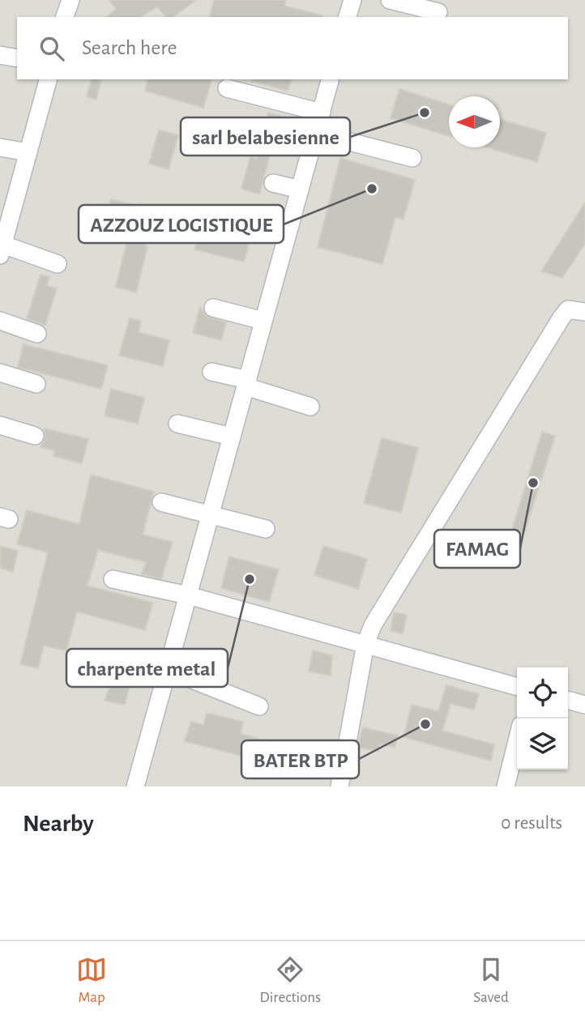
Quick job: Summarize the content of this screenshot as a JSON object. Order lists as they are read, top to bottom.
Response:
{
  "places": [
    "sarl belabesienne",
    "AZZOUZ LOGISTIQUE",
    "FAMAG",
    "charpente metal",
    "BATER BTP"
  ],
  "north": "left",
  "page": {
    "search": "Search here",
    "heading": ["Nearby", "0 results"],
    "nav": ["Map", "Directions", "Saved"]
  }
}
